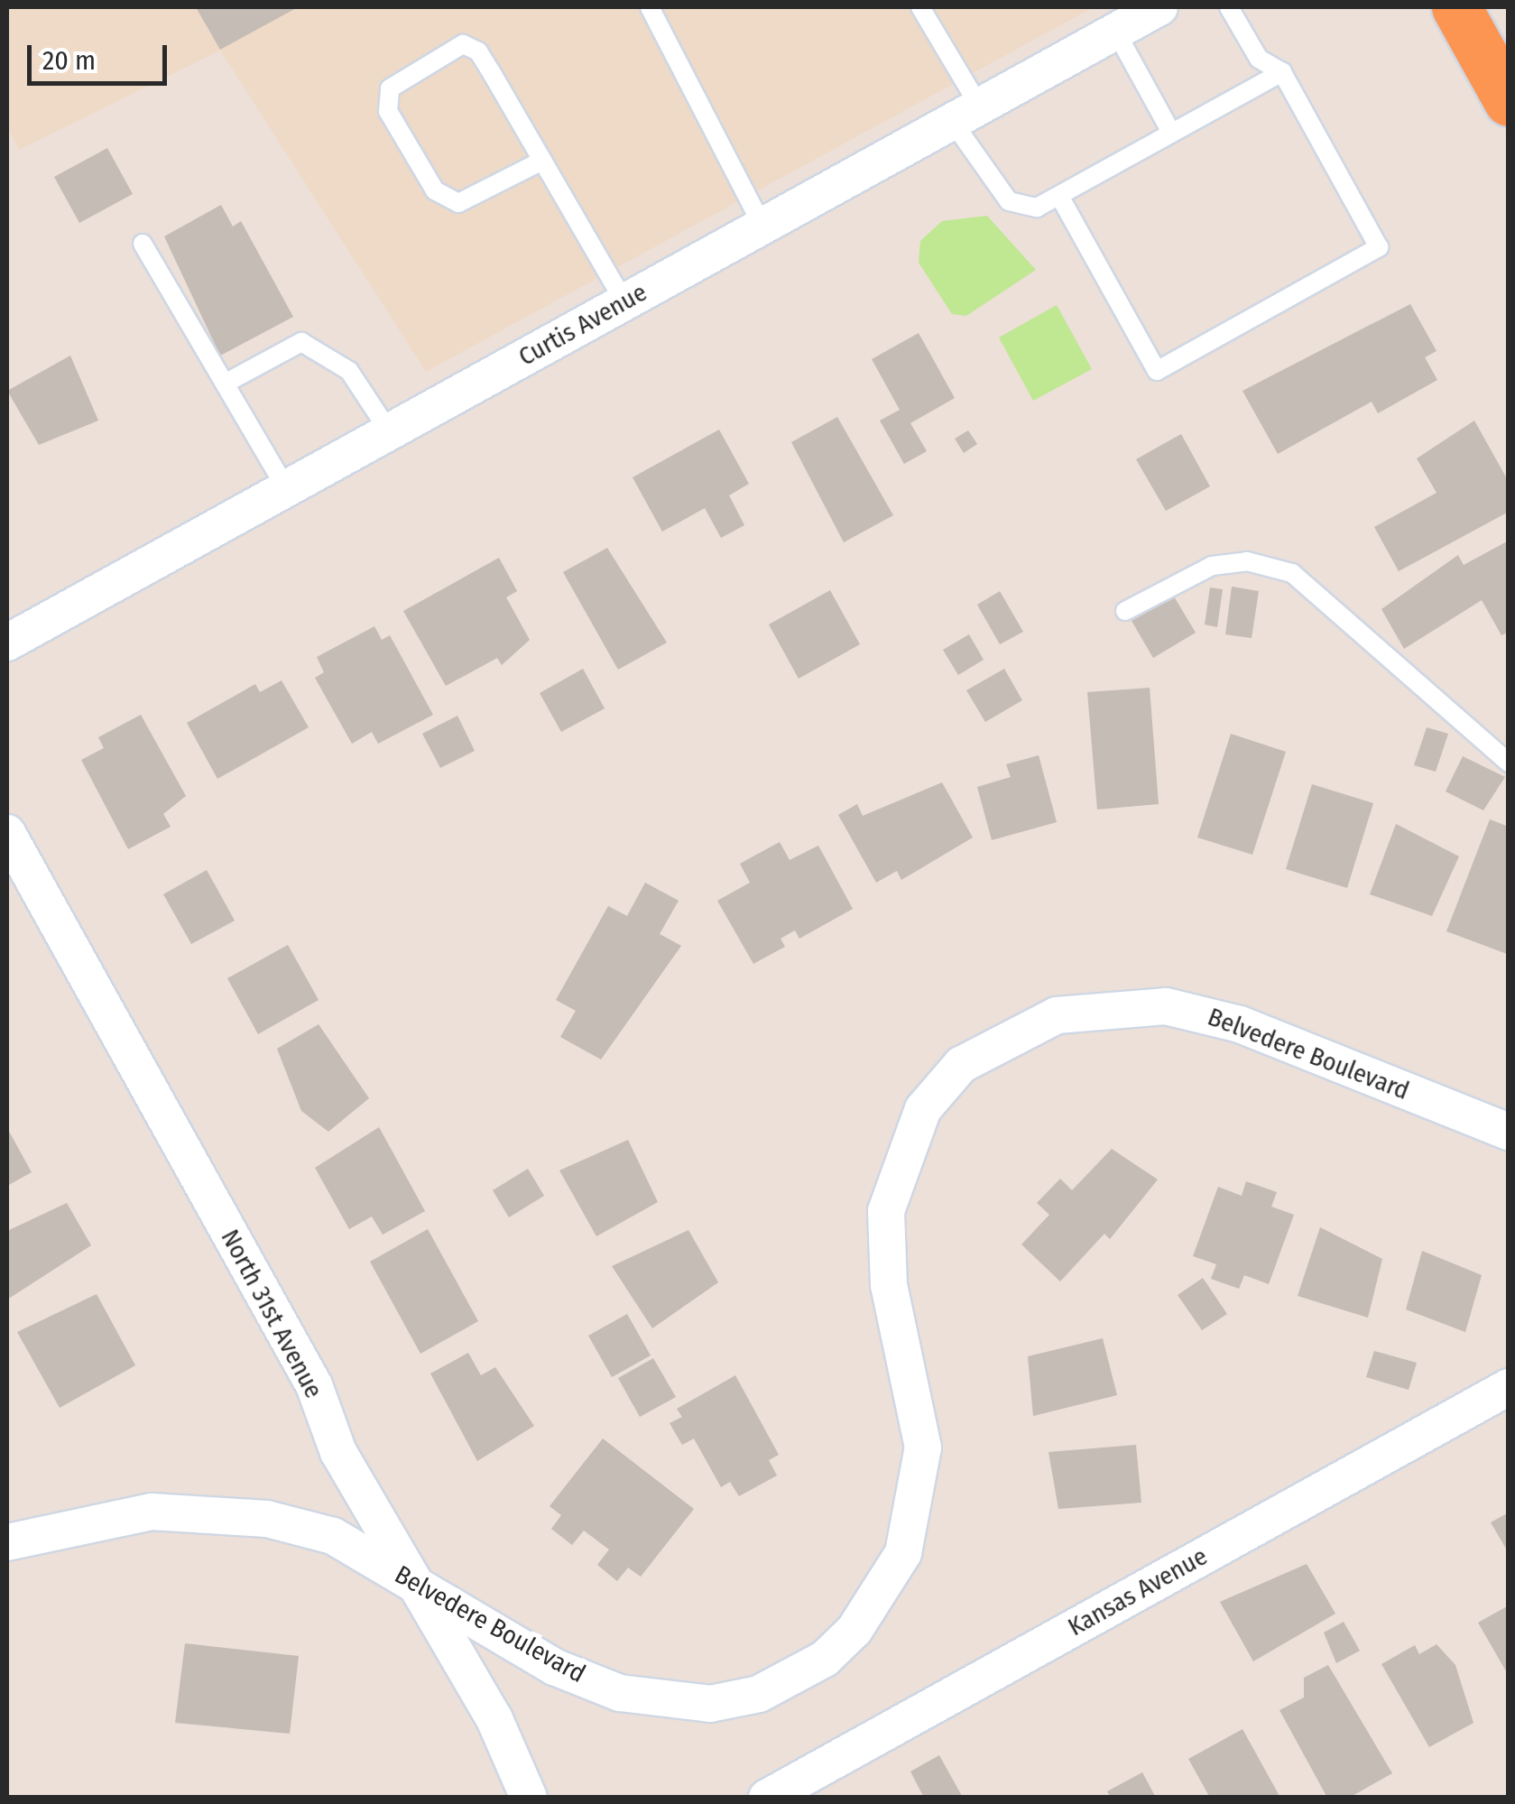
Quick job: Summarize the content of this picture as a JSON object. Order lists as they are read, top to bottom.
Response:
{
  "streets": {
    "street": [
      "Curtis Avenue",
      "Belvedere Boulevard",
      "North 31st Avenue",
      "Kansas Avenue"
    ]
  },
  "crossings": [
    ["Belvedere Boulevard", "North 31st Avenue"]
  ],
  "scale_bar": "20 m"
}
